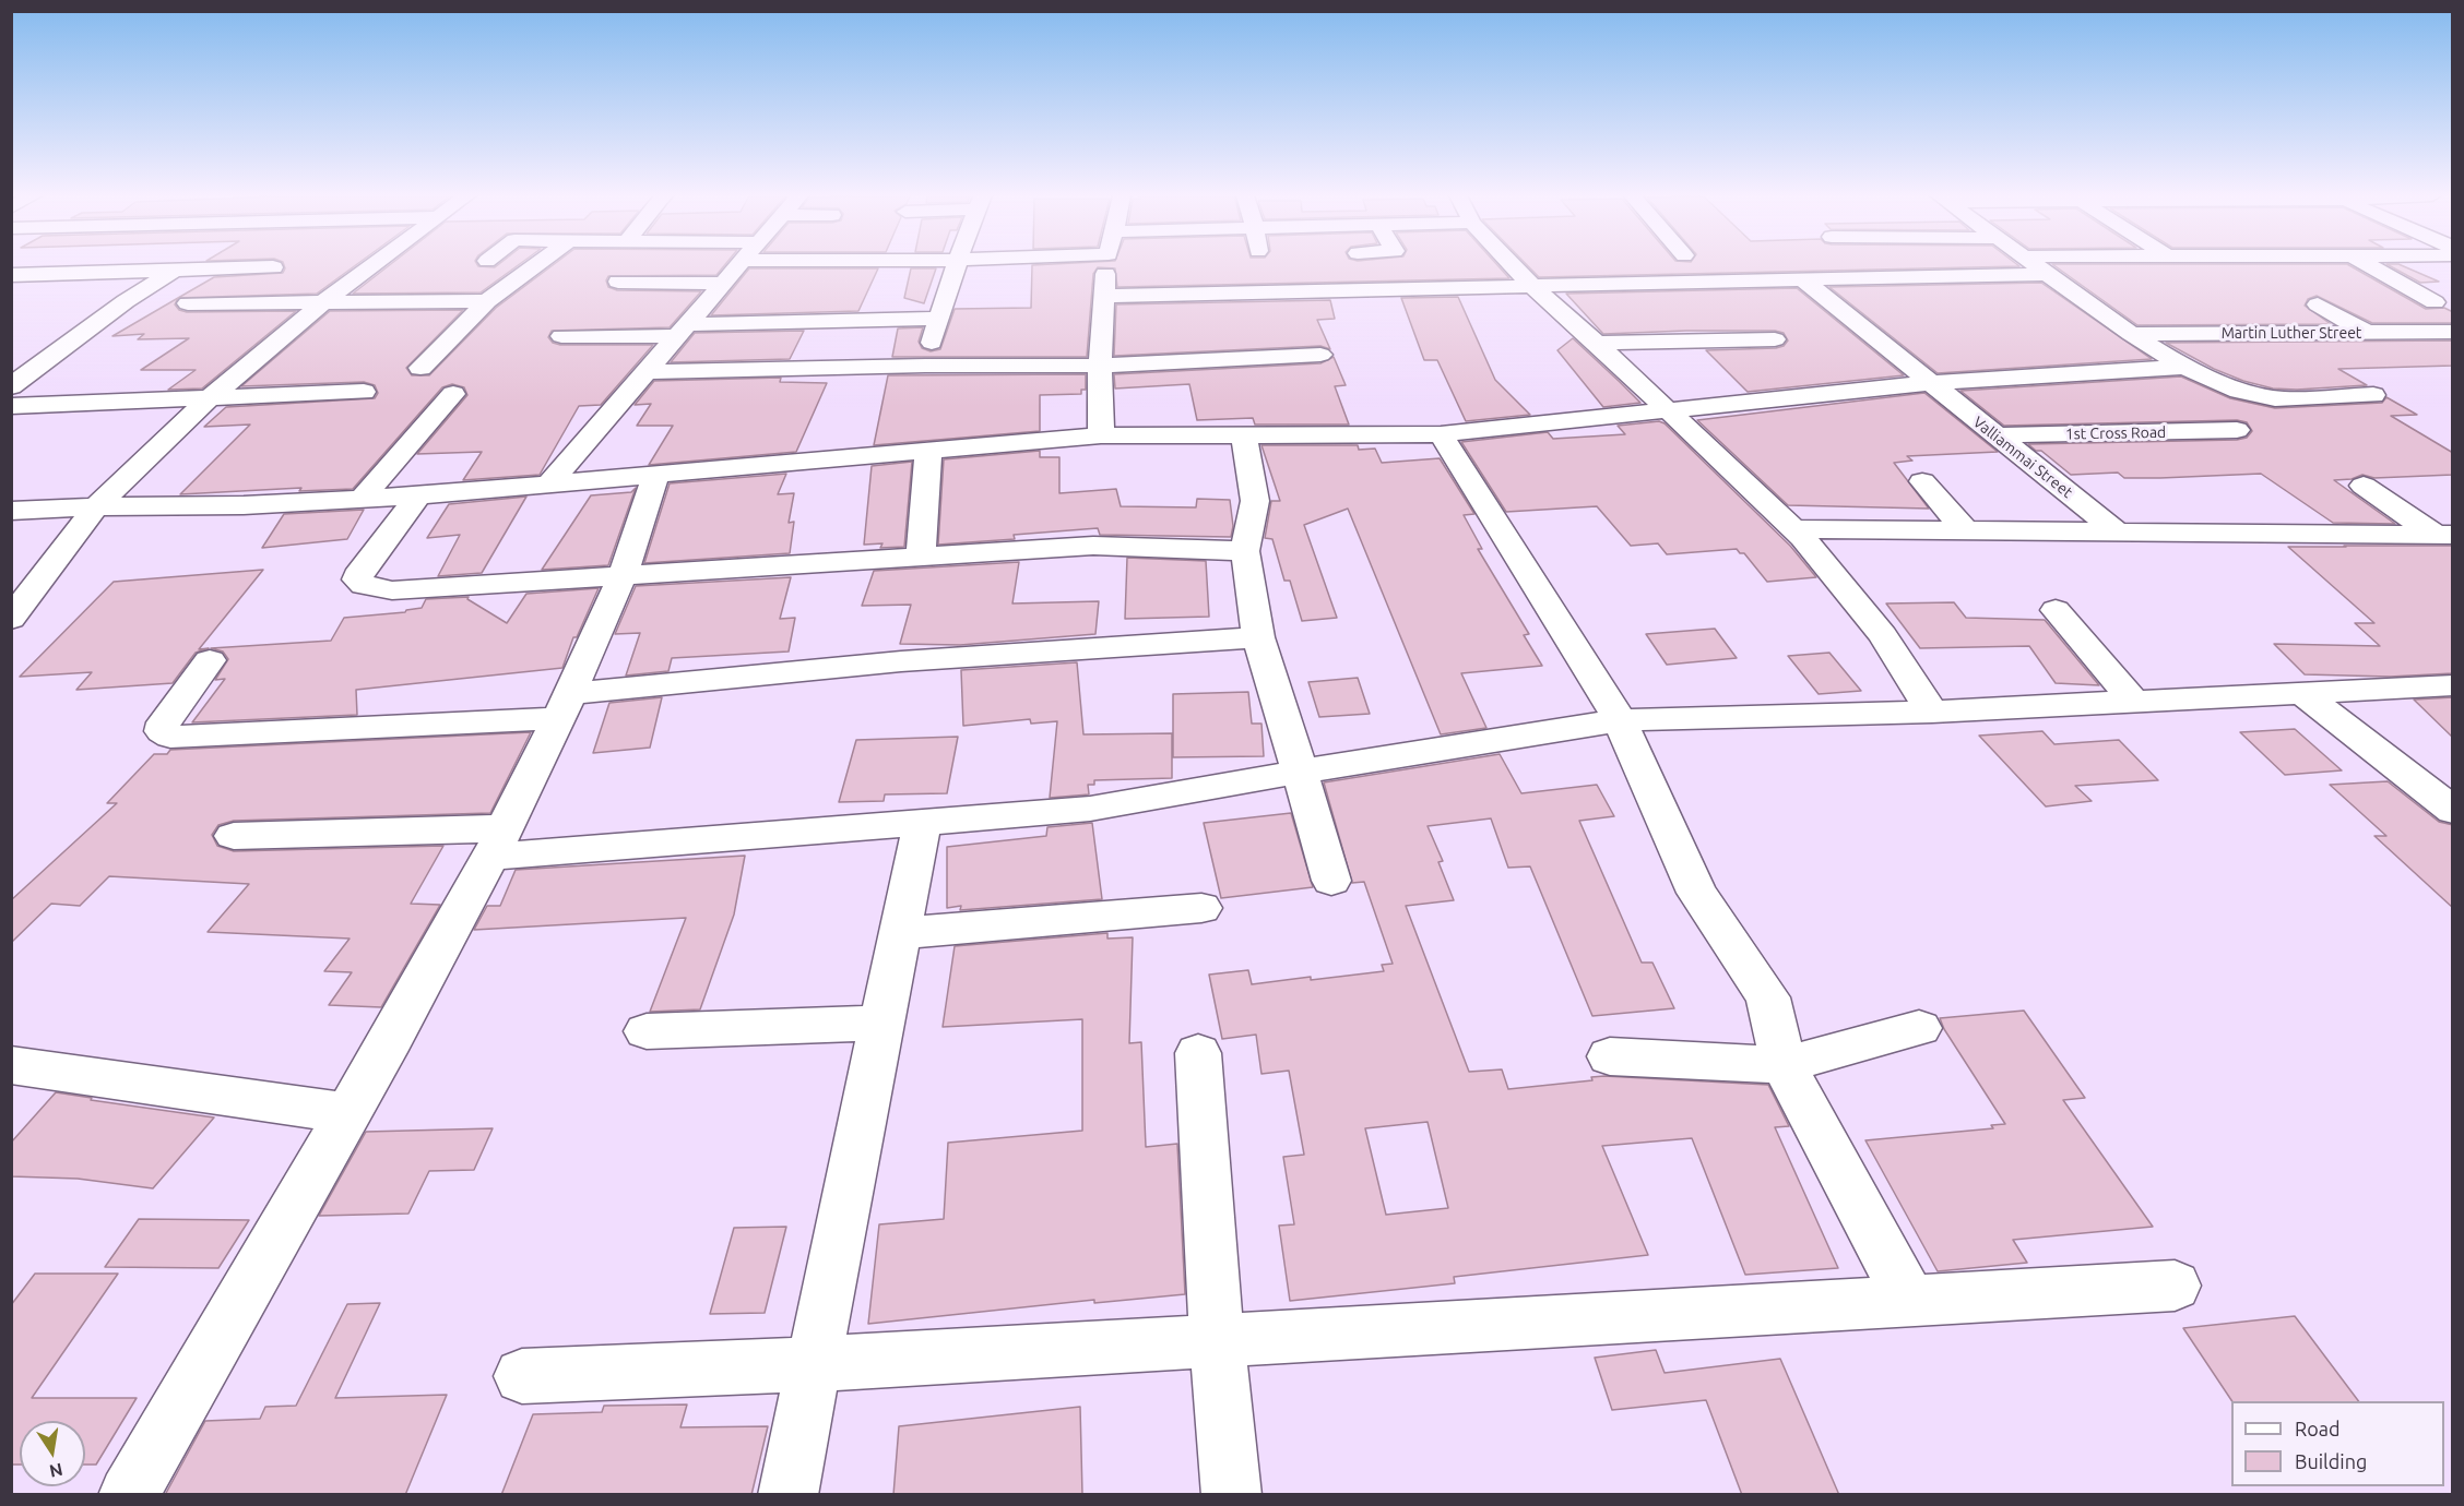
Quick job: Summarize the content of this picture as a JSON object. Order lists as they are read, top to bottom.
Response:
{
  "streets": {
    "street": ["Martin Luther Street", "1st Cross Road", "Valliammai Street"]
  },
  "crossings": [
    ["1st Cross Road", "Valliammai Street"]
  ],
  "legend": ["Road", "Building"],
  "north": "bottom"
}
